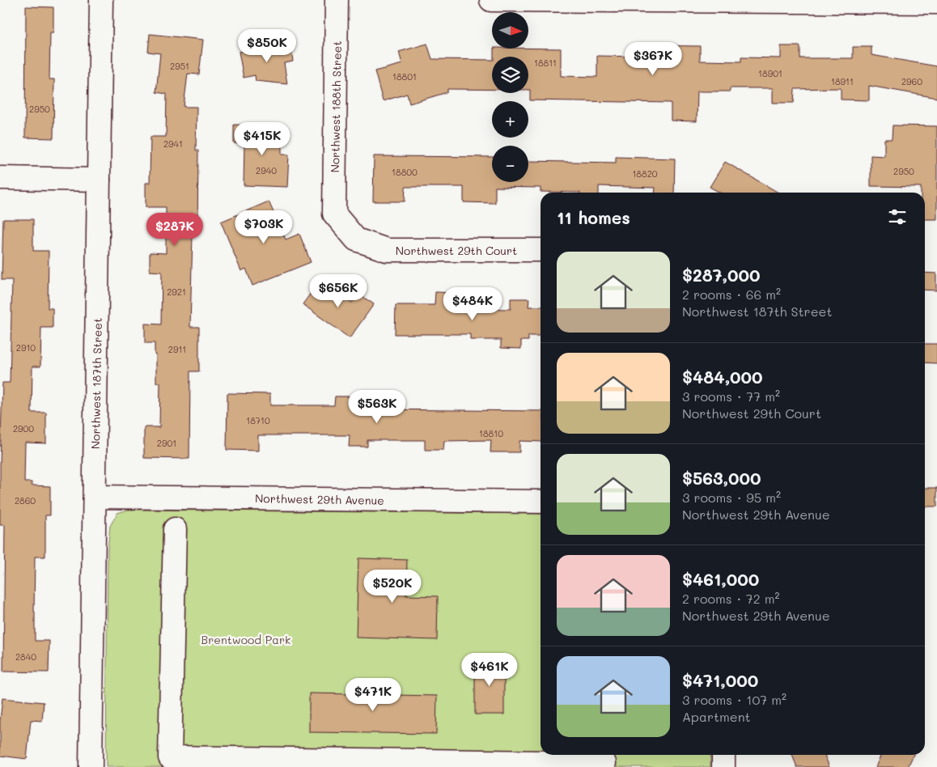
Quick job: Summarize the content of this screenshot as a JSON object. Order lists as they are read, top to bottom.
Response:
{
  "streets": {
    "street": [
      "Northwest 188th Street",
      "Northwest 29th Court",
      "Northwest 187th Street",
      "Northwest 29th Avenue"
    ]
  },
  "crossings": [
    ["Northwest 188th Street", "Northwest 29th Court"],
    ["Northwest 187th Street", "Northwest 29th Avenue"]
  ],
  "parks": ["Brentwood Park"],
  "house_numbers": [
    "18811",
    "2951",
    "18901",
    "18801",
    "18911",
    "2960",
    "2950",
    "2941",
    "2940",
    "2950",
    "18800",
    "18820",
    "2921",
    "2910",
    "2911",
    "18710",
    "2900",
    "18810",
    "2901",
    "2860",
    "2840"
  ],
  "north": "right",
  "page": {
    "map_buttons": ["+", "−"],
    "price": [
      "$850K",
      "$367K",
      "$415K",
      "$703K",
      "$287K",
      "$656K",
      "$484K",
      "$563K",
      "$520K",
      "$461K",
      "$471K"
    ],
    "heading": "11 homes",
    "list": [
      {
        "name": "$287,000",
        "note": "2 rooms · 66 m² · Northwest 187th Street"
      },
      {
        "name": "$484,000",
        "note": "3 rooms · 77 m² · Northwest 29th Court"
      },
      {
        "name": "$563,000",
        "note": "3 rooms · 95 m² · Northwest 29th Avenue"
      },
      {
        "name": "$461,000",
        "note": "2 rooms · 72 m² · Northwest 29th Avenue"
      },
      {
        "name": "$471,000",
        "note": "3 rooms · 107 m² · Apartment"
      }
    ]
  }
}
